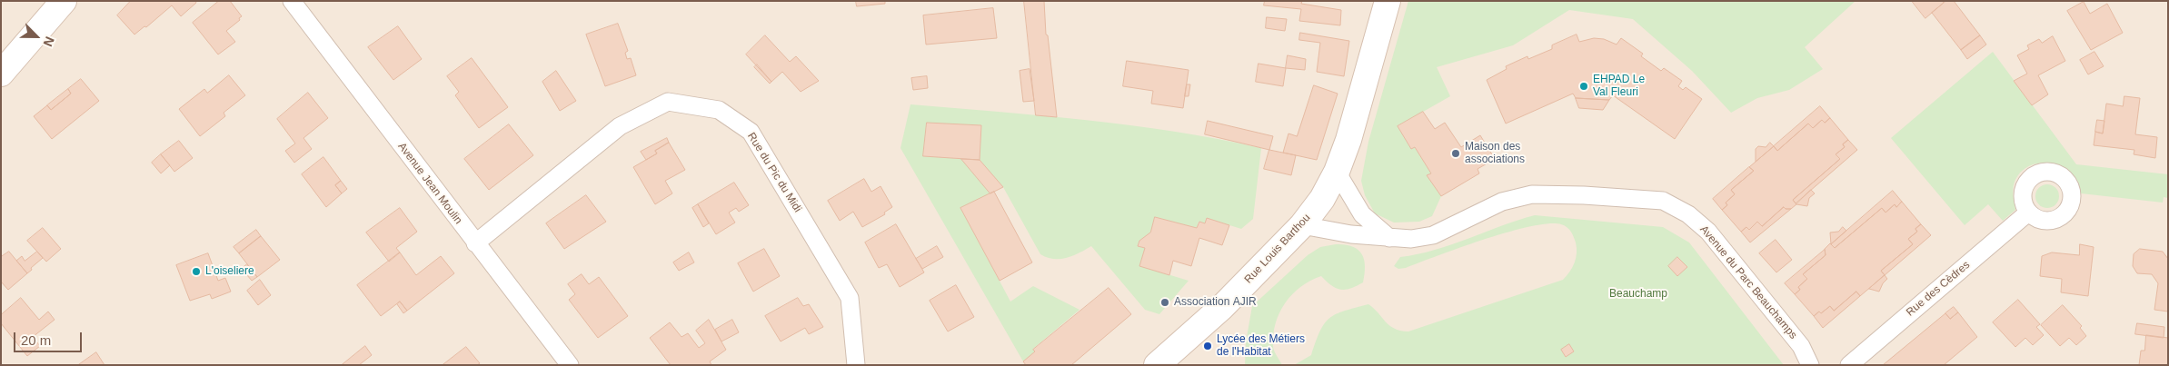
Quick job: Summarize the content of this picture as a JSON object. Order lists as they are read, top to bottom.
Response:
{
  "streets": {
    "street": [
      "Rue du Pic du Midi",
      "Avenue Jean Moulin",
      "Rue Louis Barthou",
      "Avenue du Parc Beauchamps",
      "Rue des Cèdres"
    ]
  },
  "crossings": [
    ["Rue du Pic du Midi", "Avenue Jean Moulin"],
    ["Rue Louis Barthou", "Avenue du Parc Beauchamps"]
  ],
  "parks": ["Beauchamp"],
  "places": [
    "EHPAD Le Val Fleuri",
    "Maison des associations",
    "L'oiseliere",
    "Association AJIR",
    "Lycée des Métiers de l'Habitat"
  ],
  "scale_bar": "20 m",
  "north": "bottom right"
}
